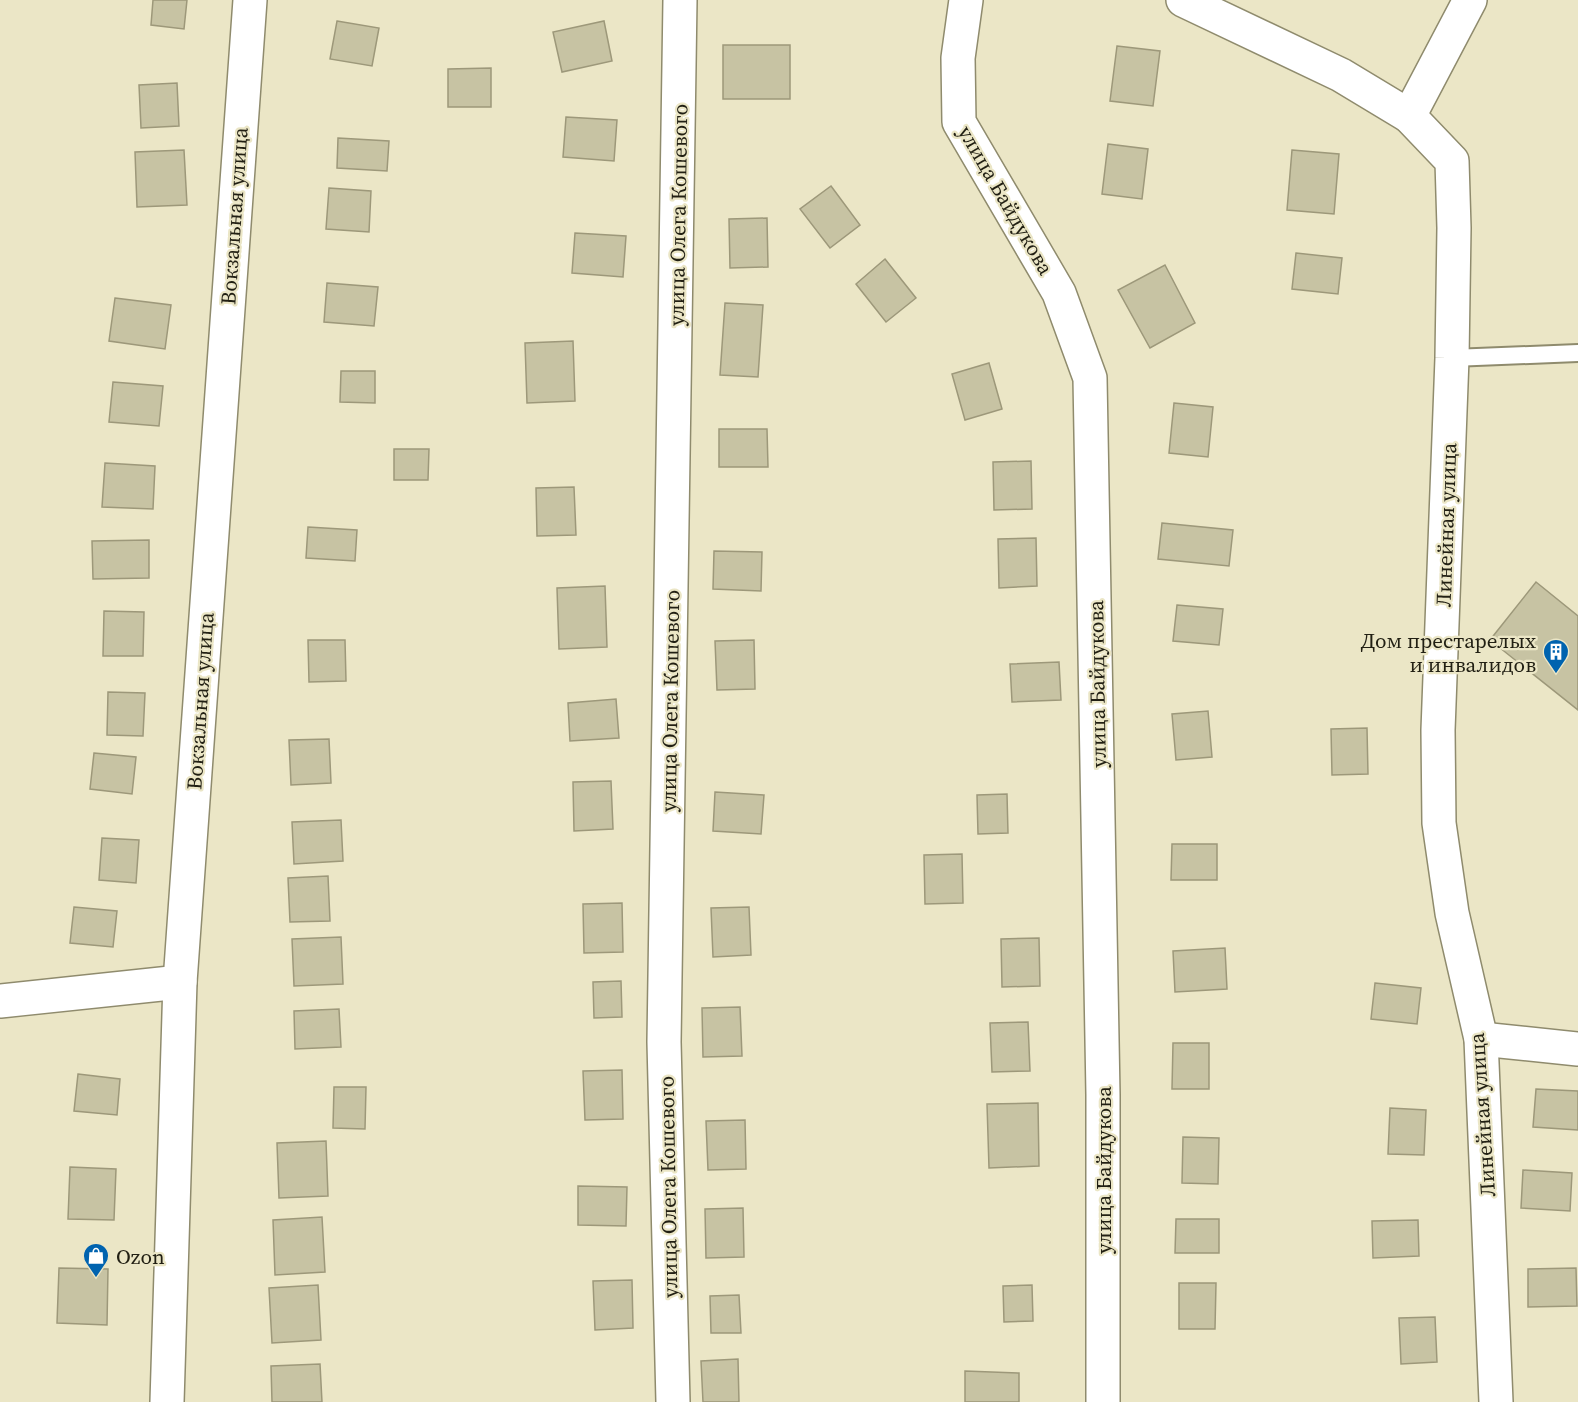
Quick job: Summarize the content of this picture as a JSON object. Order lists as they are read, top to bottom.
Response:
{
  "streets": {
    "street": [
      "улица Байдукова",
      "улица Олега Кошевого",
      "Вокзальная улица",
      "Линейная улица"
    ]
  },
  "places": {
    "building": ["Дом престарелых и инвалидов"],
    "shop": ["Ozon"]
  }
}
